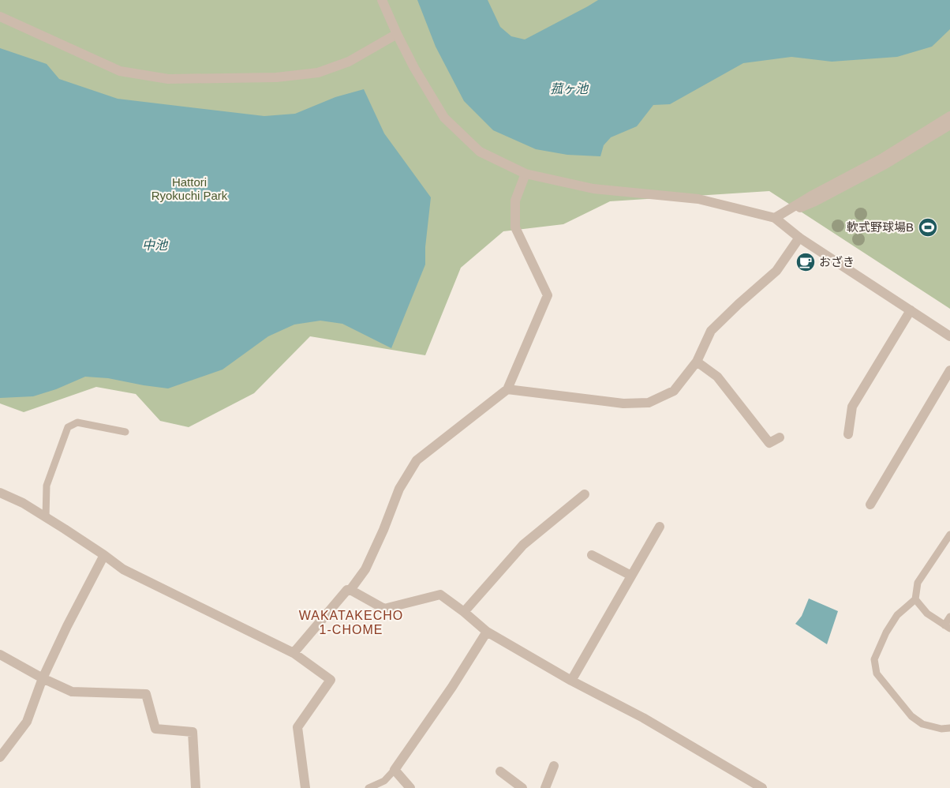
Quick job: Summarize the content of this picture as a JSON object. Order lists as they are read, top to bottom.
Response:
{
  "districts": ["WAKATAKECHO 1-CHOME"],
  "water": ["菰ヶ池", "中池"],
  "parks": ["Hattori Ryokuchi Park"],
  "places": {
    "sports": ["軟式野球場B"],
    "cafe": ["おざき"]
  }
}
